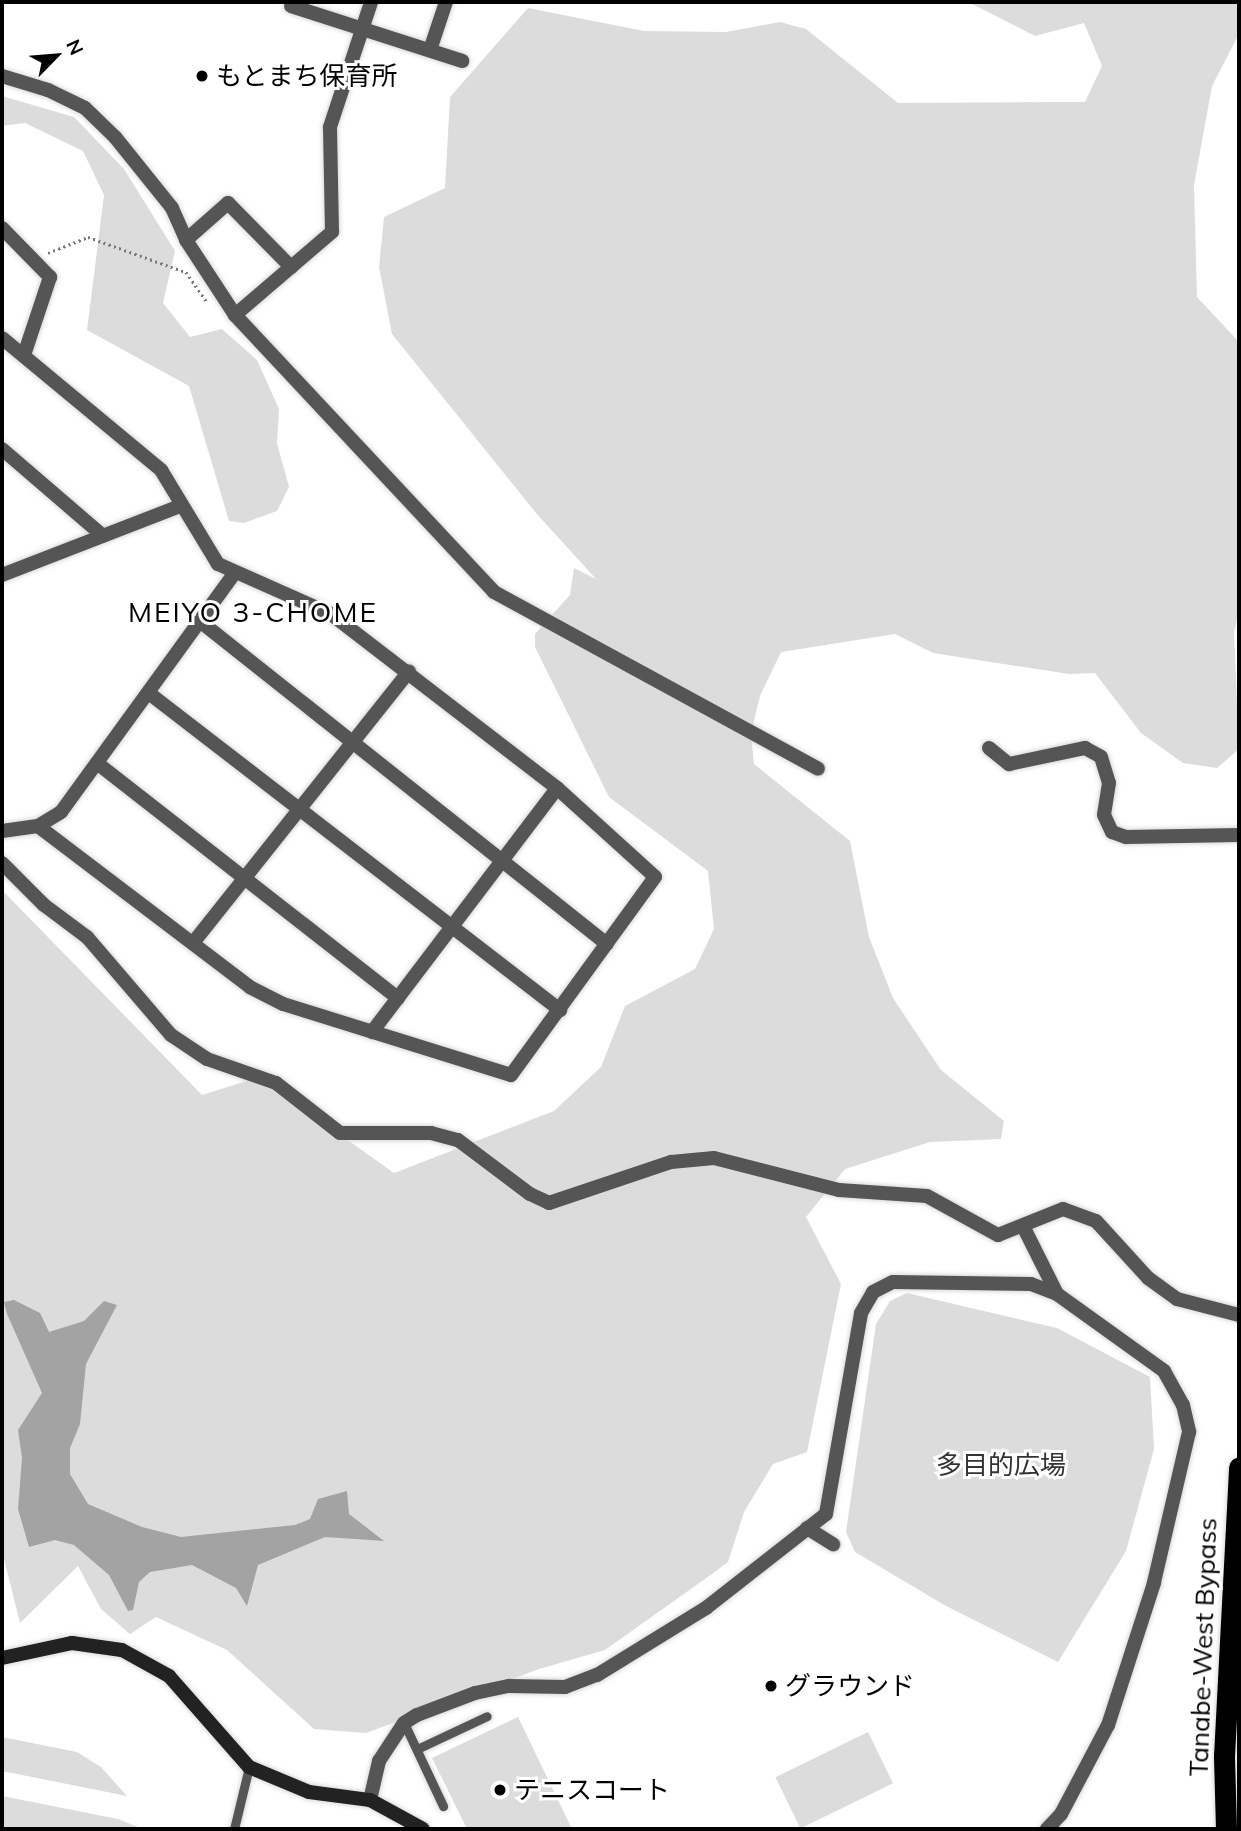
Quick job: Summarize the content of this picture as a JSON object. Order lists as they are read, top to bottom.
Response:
{
  "streets": {
    "highway": ["Tanabe-West Bypass"]
  },
  "districts": ["MEIYO 3-CHOME"],
  "parks": ["多目的広場"],
  "places": ["もとまち保育所", "グラウンド", "テニスコート"],
  "north": "top right"
}
